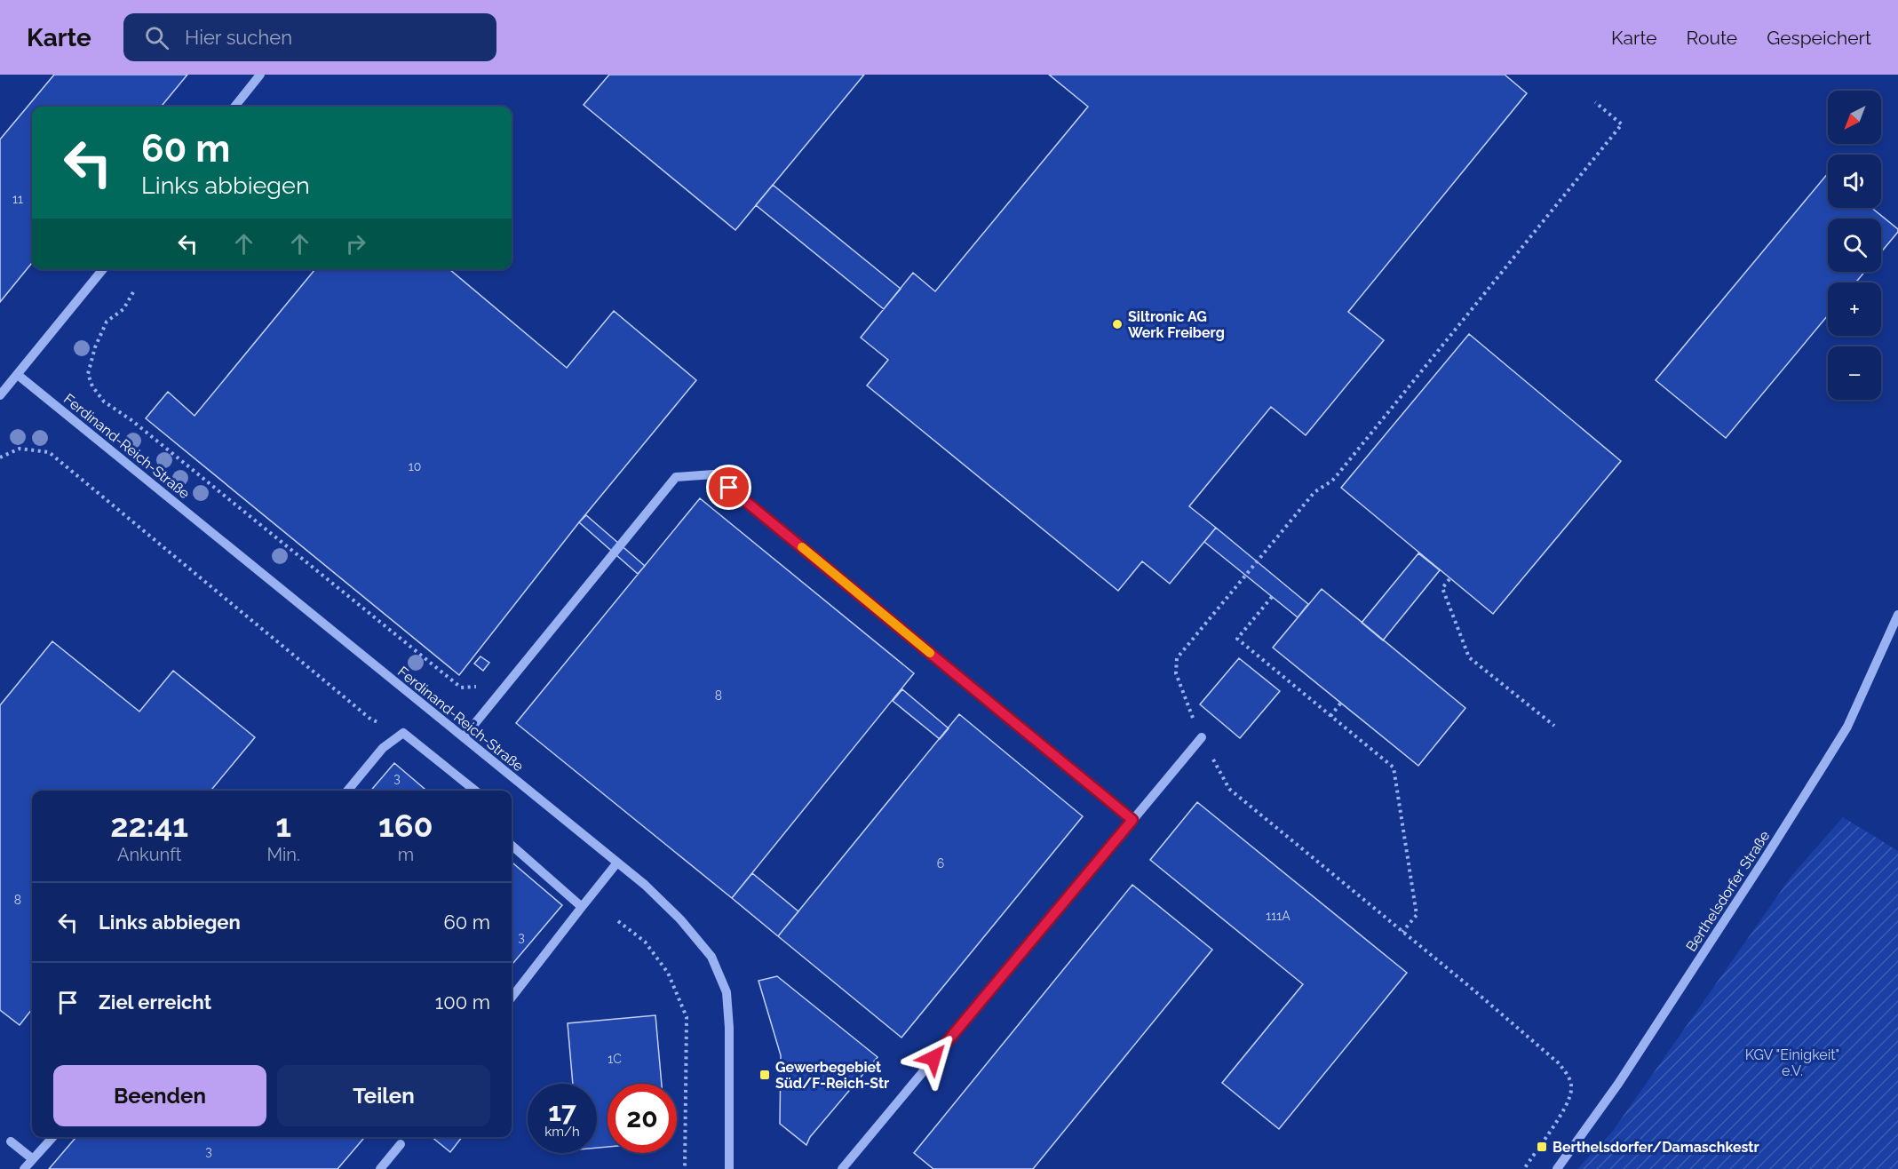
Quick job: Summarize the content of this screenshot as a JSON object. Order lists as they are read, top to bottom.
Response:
{
  "streets": {
    "street": ["Ferdinand-Reich-Straße", "Berthelsdorfer Straße"]
  },
  "parks": ["KGV \"Einigkeit\" e.V."],
  "places": {
    "other": ["Siltronic AG Werk Freiberg"],
    "transit": ["Gewerbegebiet Süd/F-Reich-Str", "Berthelsdorfer/Damaschkestr"]
  },
  "house_numbers": [
    "11",
    "10",
    "8",
    "3",
    "6",
    "8",
    "111A",
    "3",
    "1C",
    "3"
  ],
  "north": "bottom left",
  "page": {
    "header": "Karte",
    "search": "Hier suchen",
    "nav": ["Karte", "Route", "Gespeichert"],
    "map_buttons": ["+", "−"],
    "turn": ["60 m", "Links abbiegen"],
    "eta": [
      "22:41",
      "Ankunft",
      "1",
      "Min.",
      "160",
      "m"
    ],
    "list": [
      {
        "name": "Links abbiegen",
        "value": "60 m"
      },
      {
        "name": "Ziel erreicht",
        "value": "100 m"
      }
    ],
    "buttons": ["Beenden", "Teilen"],
    "speed": "17 km/h",
    "limit": "20"
  }
}
